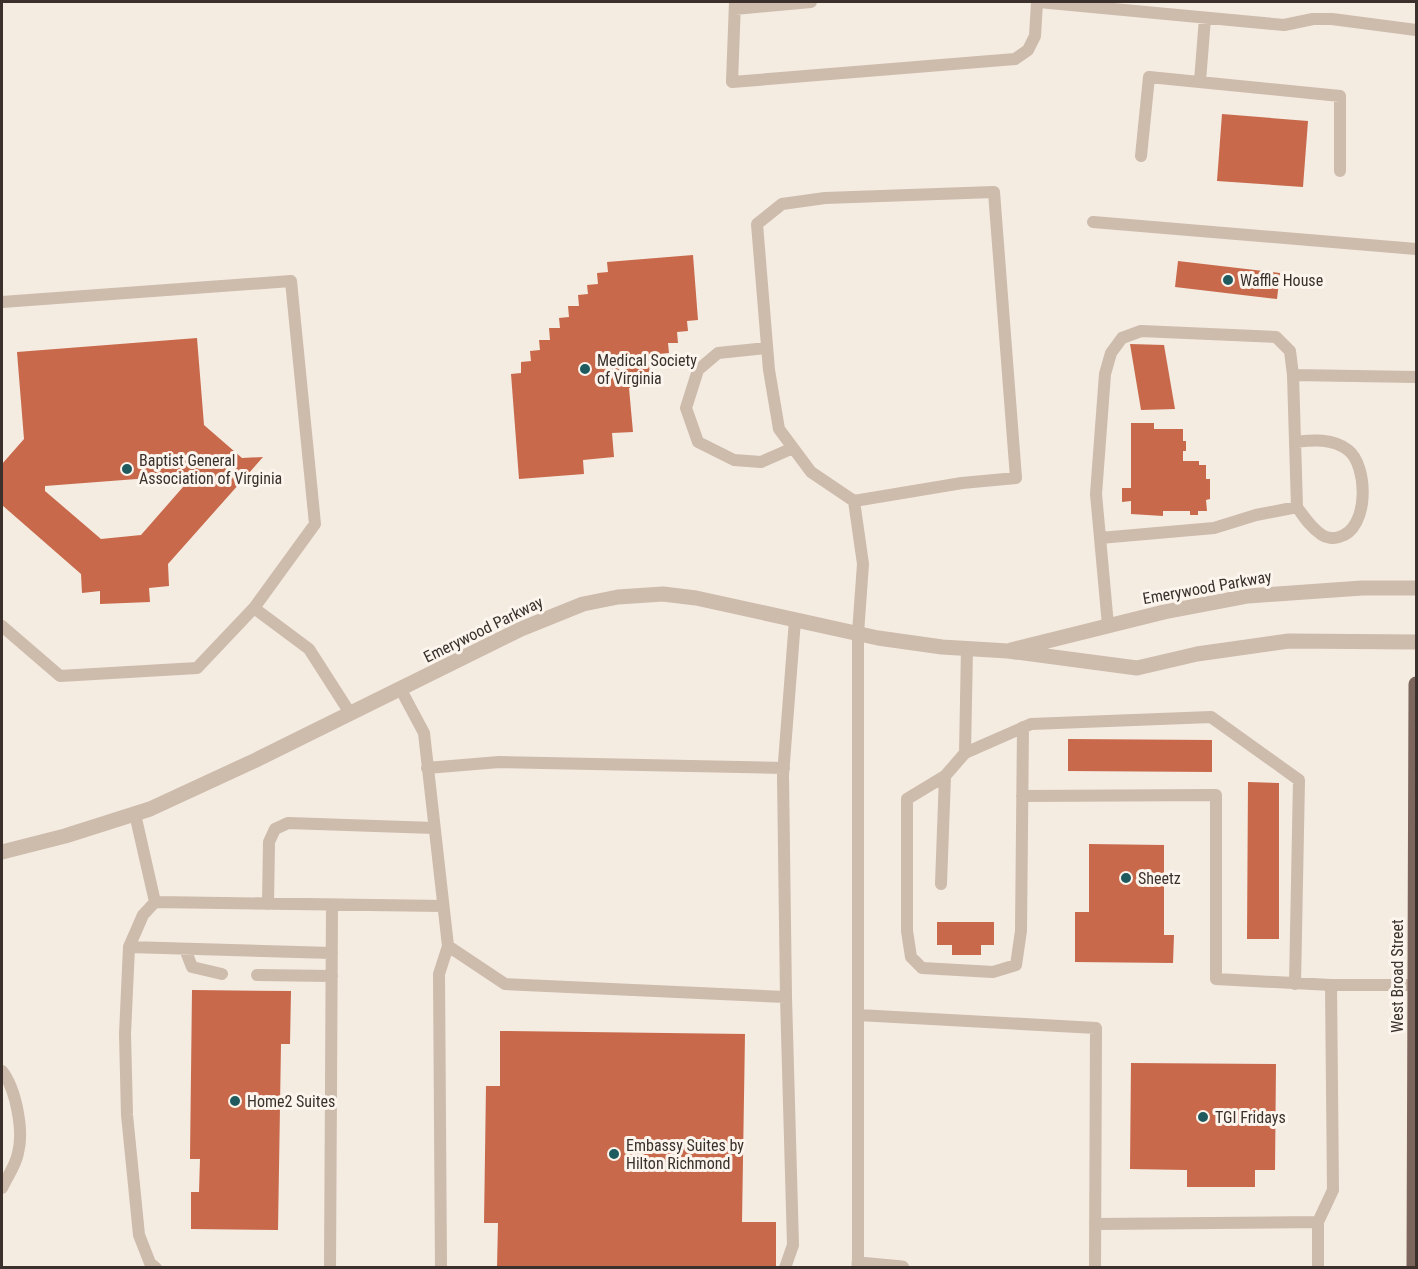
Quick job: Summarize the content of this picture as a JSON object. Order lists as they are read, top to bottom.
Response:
{
  "streets": {
    "main road": ["West Broad Street"],
    "street": ["Emerywood Parkway"]
  },
  "places": [
    "Waffle House",
    "Medical Society of Virginia",
    "Baptist General Association of Virginia",
    "Sheetz",
    "Home2 Suites",
    "TGI Fridays",
    "Embassy Suites by Hilton Richmond"
  ]
}
